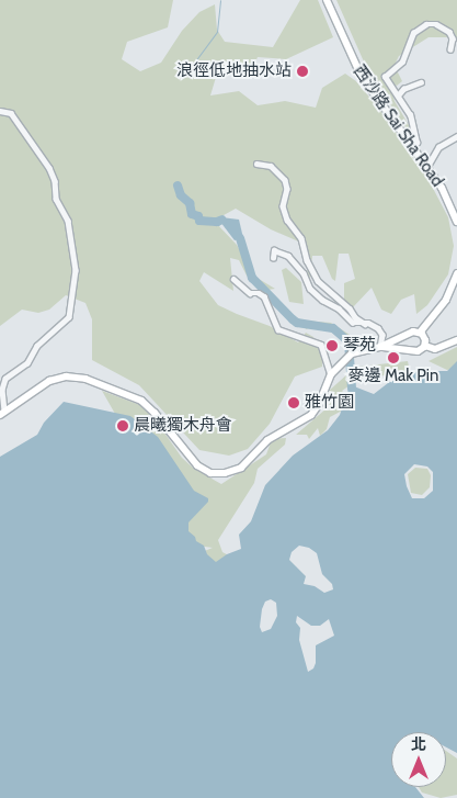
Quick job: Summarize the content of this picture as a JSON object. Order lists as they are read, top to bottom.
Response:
{
  "streets": {
    "main road": ["西沙路 Sai Sha Road"]
  },
  "places": [
    "浪徑低地抽水站",
    "琴苑",
    "麥邊 Mak Pin",
    "雅竹園",
    "晨曦獨木舟會"
  ],
  "north": "top"
}
